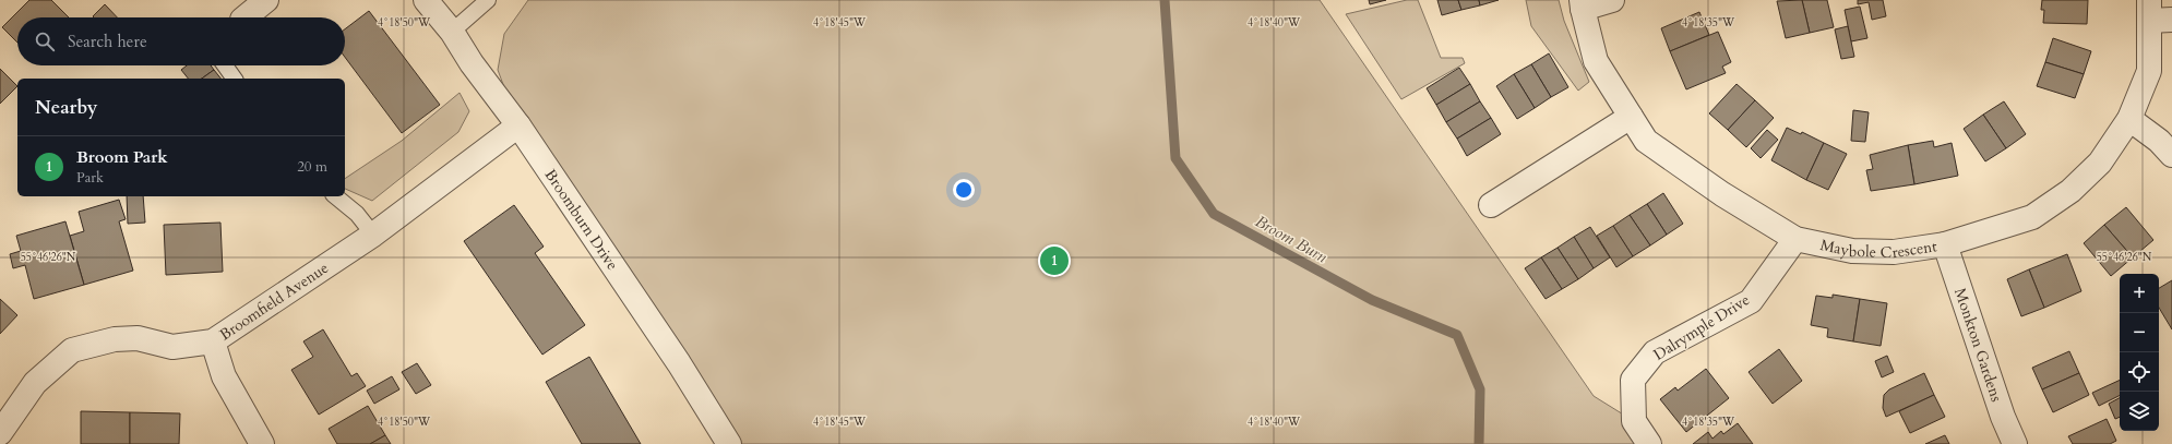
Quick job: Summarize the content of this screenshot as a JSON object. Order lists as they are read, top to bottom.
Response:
{
  "streets": {
    "street": [
      "Broomburn Drive",
      "Maybole Crescent",
      "Broomfield Avenue",
      "Dalrymple Drive",
      "Monkton Gardens"
    ]
  },
  "crossings": [
    ["Broomburn Drive", "Broomfield Avenue"],
    ["Maybole Crescent", "Dalrymple Drive"],
    ["Maybole Crescent", "Monkton Gardens"]
  ],
  "water": ["Broom Burn"],
  "page": {
    "search": "Search here",
    "heading": "Nearby",
    "list": [
      {
        "mark": "1",
        "name": "Broom Park",
        "note": "Park",
        "value": "20 m"
      }
    ],
    "pins": "1",
    "map_buttons": ["+", "−"]
  },
  "coordinates": [
    "4°18'50\"W",
    "4°18'45\"W",
    "4°18'40\"W",
    "4°18'35\"W",
    "55°46'26\"N"
  ]
}
